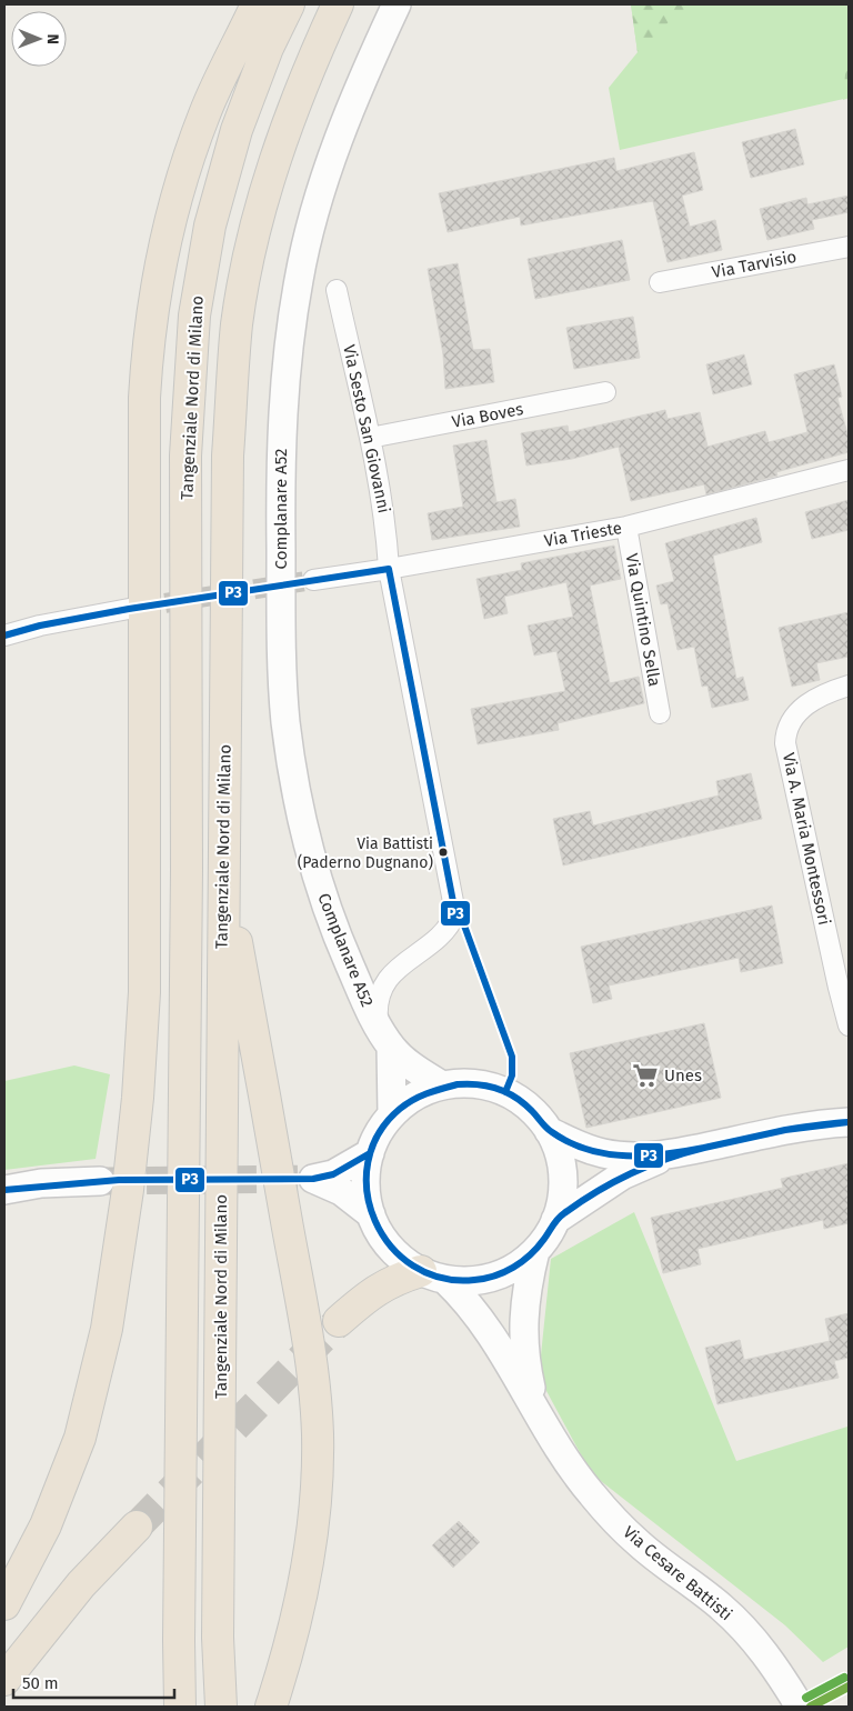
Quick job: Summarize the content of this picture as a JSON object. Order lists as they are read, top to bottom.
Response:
{
  "streets": {
    "highway": ["Tangenziale Nord di Milano"],
    "main road": ["Complanare A52", "Via Cesare Battisti"],
    "street": [
      "Via Tarvisio",
      "Via Boves",
      "Via Sesto San Giovanni",
      "Via Trieste",
      "Via Quintino Sella",
      "Via A. Maria Montessori"
    ]
  },
  "crossings": [
    ["Via Boves", "Via Sesto San Giovanni"],
    ["Via Sesto San Giovanni", "Via Trieste"],
    ["Complanare A52", "Via Cesare Battisti"],
    ["Via Trieste", "Via Quintino Sella"]
  ],
  "places": {
    "other": ["Via Battisti (Paderno Dugnano)"],
    "supermarket": ["Unes"]
  },
  "lines": ["transit line P3"],
  "scale_bar": "50 m",
  "north": "right"
}
